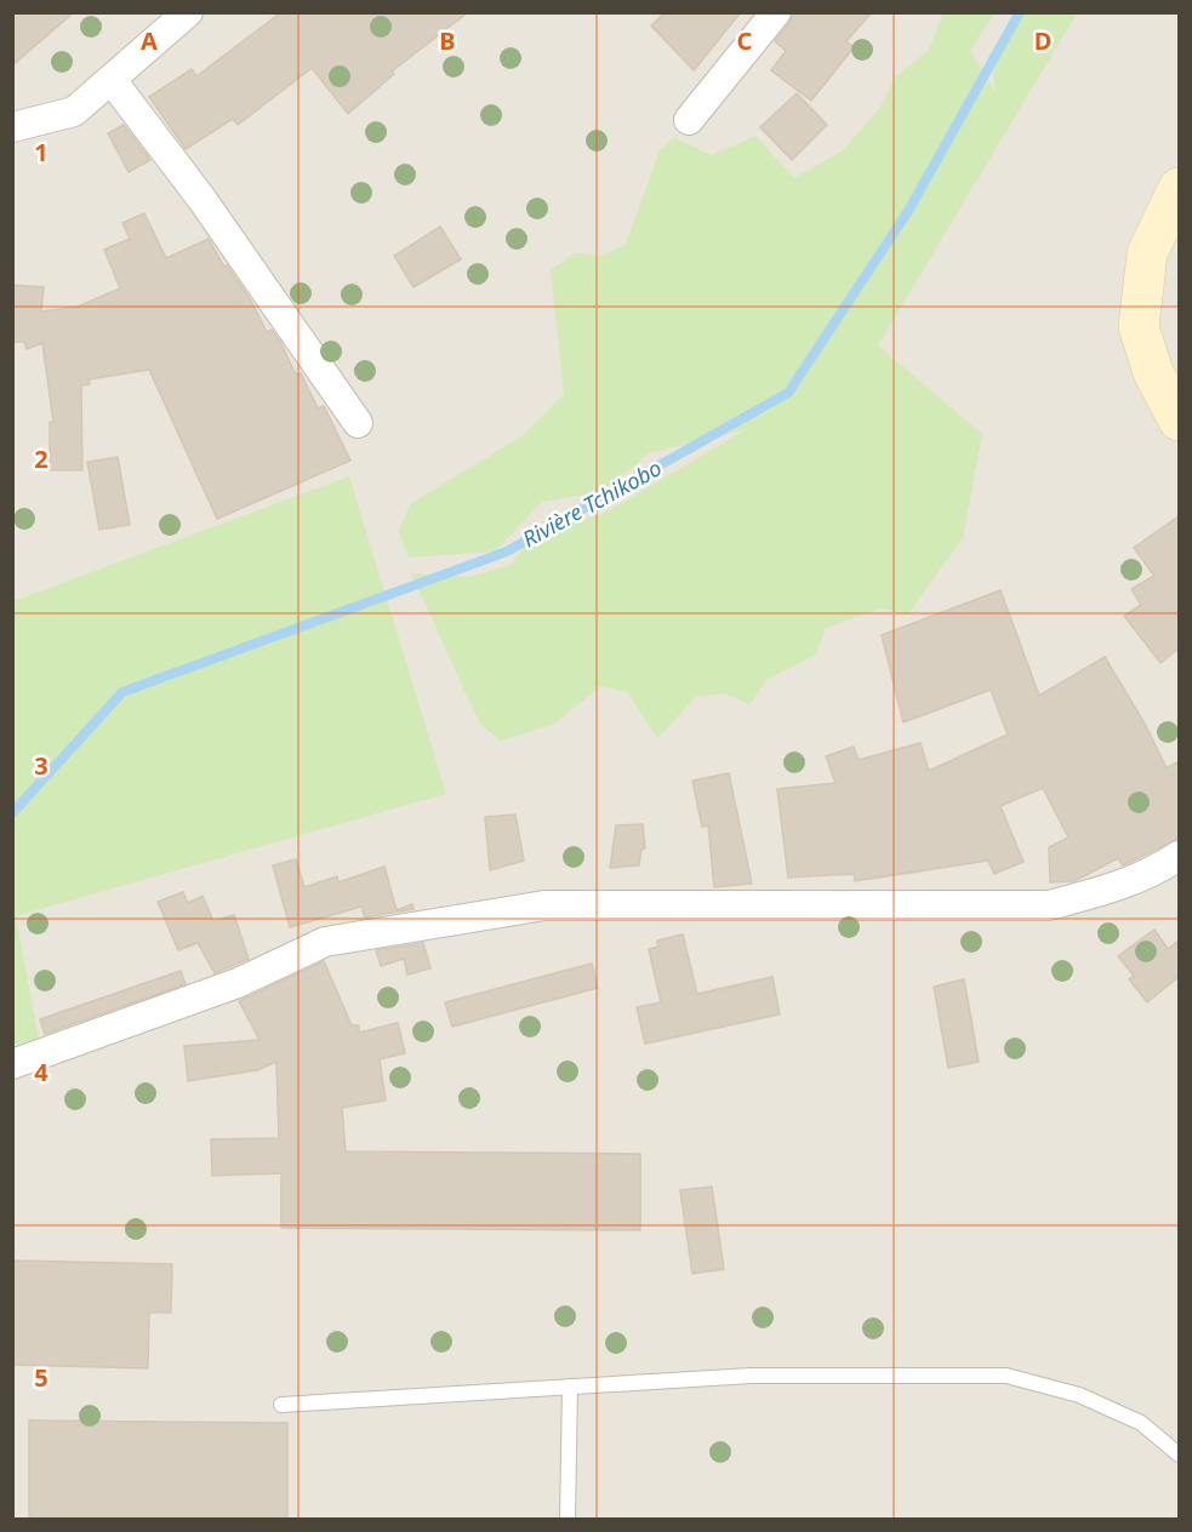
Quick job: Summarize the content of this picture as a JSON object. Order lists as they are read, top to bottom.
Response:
{
  "water": ["Rivière Tchikobo"],
  "grid": {
    "columns": [
      "A",
      "B",
      "C",
      "D"
    ],
    "rows": [
      "1",
      "2",
      "3",
      "4",
      "5"
    ]
  }
}
